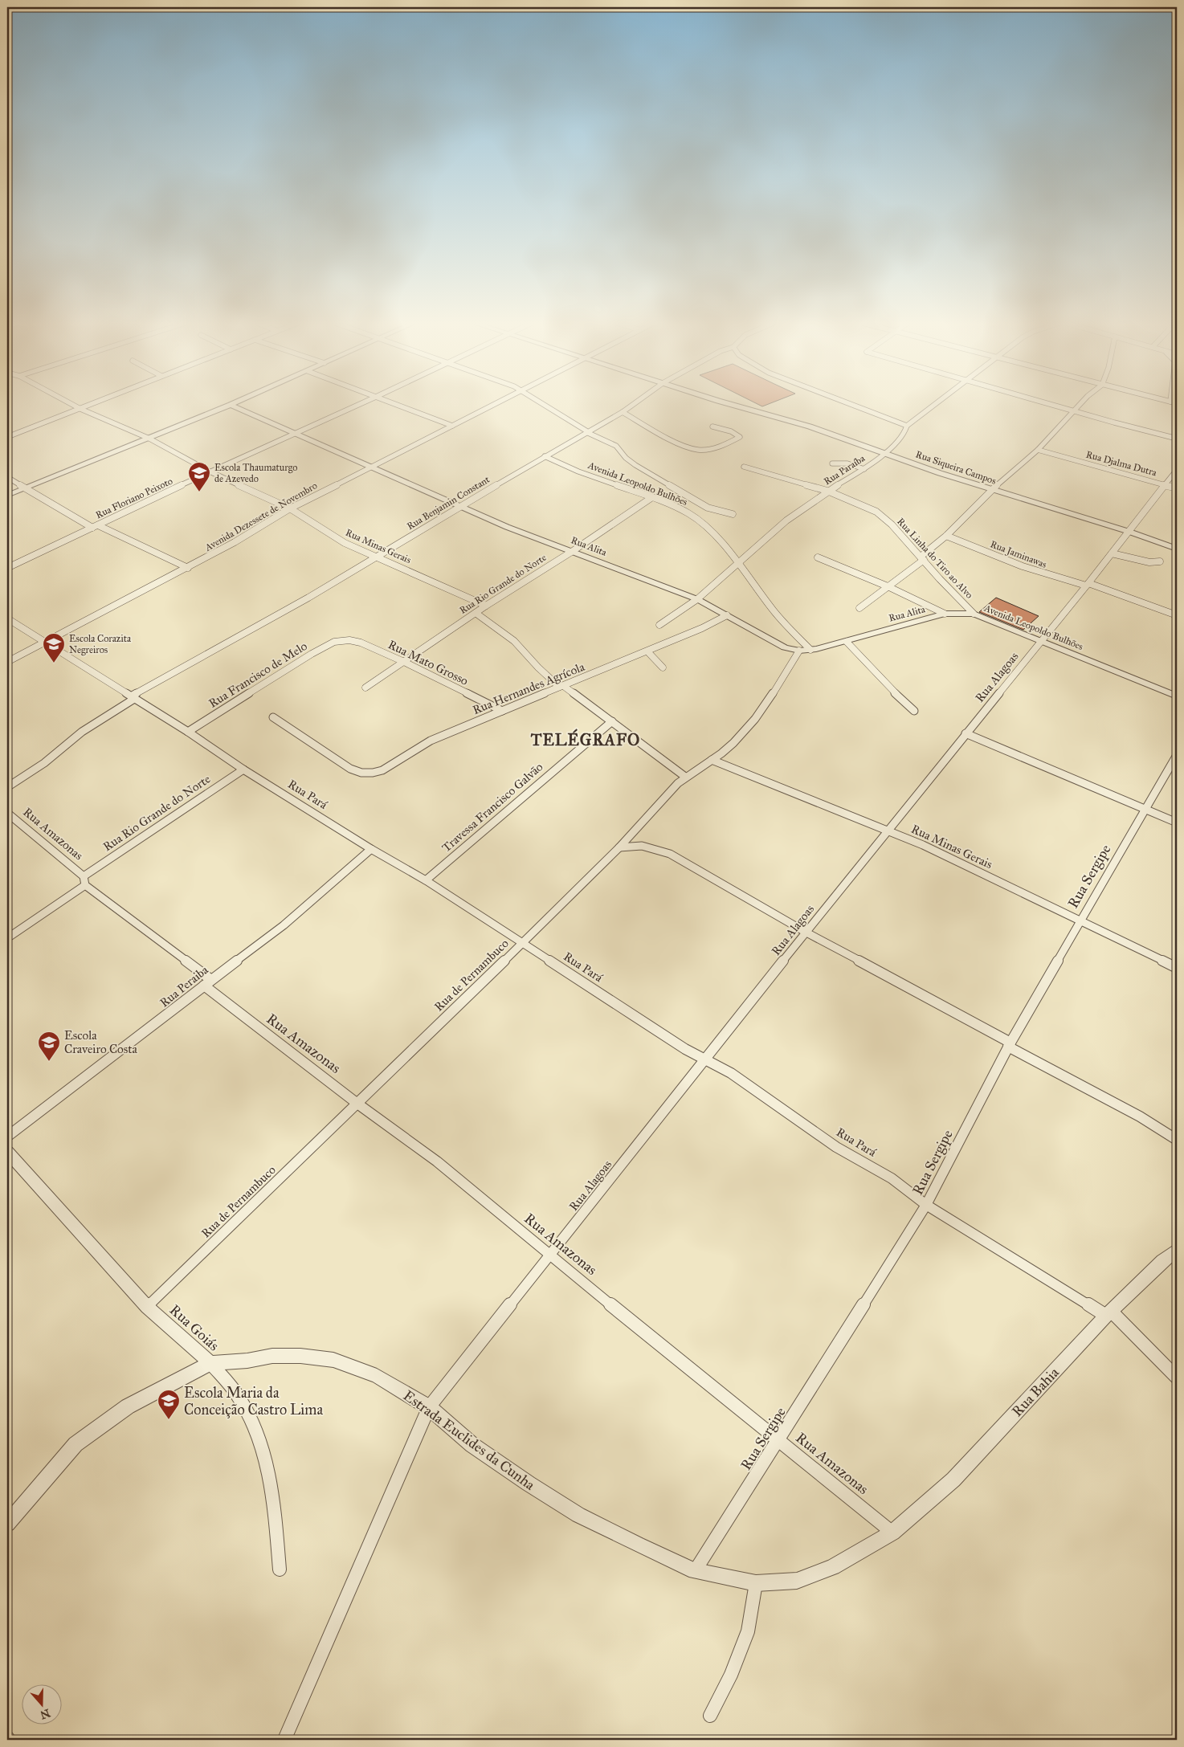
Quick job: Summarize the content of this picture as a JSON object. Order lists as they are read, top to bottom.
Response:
{
  "streets": {
    "street": [
      "Rua Djalma Dutra",
      "Rua Siqueira Campos",
      "Rua Paraíba",
      "Avenida Leopoldo Bulhões",
      "Rua Floriano Peixoto",
      "Rua Benjamin Constant",
      "Avenida Dezessete de Novembro",
      "Rua Minas Gerais",
      "Rua Alita",
      "Rua Jaminawas",
      "Rua Linha do Tiro ao Alvo",
      "Rua Rio Grande do Norte",
      "Rua Mato Grosso",
      "Rua Francisco de Melo",
      "Rua Alagoas",
      "Rua Hernandes Agrícola",
      "Rua Pará",
      "Travessa Francisco Galvão",
      "Rua Amazonas",
      "Rua Sergipe",
      "Rua de Pernambuco",
      "Rua Peraiba",
      "Rua Goiás",
      "Rua Bahia",
      "Estrada Euclides da Cunha"
    ]
  },
  "crossings": [
    ["Rua Djalma Dutra", "Rua Alagoas"],
    ["Rua Siqueira Campos", "Rua Paraíba"],
    ["Rua Siqueira Campos", "Rua Alagoas"],
    ["Rua Paraíba", "Avenida Leopoldo Bulhões"],
    ["Rua Paraíba", "Rua Alita"],
    ["Rua Paraíba", "Rua Linha do Tiro ao Alvo"],
    ["Avenida Leopoldo Bulhões", "Rua Benjamin Constant"],
    ["Avenida Leopoldo Bulhões", "Rua Alita"],
    ["Avenida Leopoldo Bulhões", "Rua Linha do Tiro ao Alvo"],
    ["Avenida Leopoldo Bulhões", "Rua Rio Grande do Norte"],
    ["Avenida Leopoldo Bulhões", "Rua Alagoas"],
    ["Rua Floriano Peixoto", "Rua Minas Gerais"],
    ["Rua Floriano Peixoto", "Rua Alita"],
    ["Rua Benjamin Constant", "Rua Minas Gerais"],
    ["Rua Benjamin Constant", "Rua Alita"],
    ["Rua Benjamin Constant", "Rua Pará"],
    ["Avenida Dezessete de Novembro", "Rua Minas Gerais"],
    ["Avenida Dezessete de Novembro", "Rua Alita"],
    ["Avenida Dezessete de Novembro", "Rua Pará"],
    ["Rua Minas Gerais", "Rua Rio Grande do Norte"],
    ["Rua Minas Gerais", "Rua Alagoas"],
    ["Rua Minas Gerais", "Rua Sergipe"],
    ["Rua Minas Gerais", "Rua de Pernambuco"],
    ["Rua Alita", "Rua Rio Grande do Norte"],
    ["Rua Alita", "Rua Hernandes Agrícola"],
    ["Rua Alita", "Rua de Pernambuco"],
    ["Rua Jaminawas", "Rua Alagoas"],
    ["Rua Rio Grande do Norte", "Rua Mato Grosso"],
    ["Rua Rio Grande do Norte", "Rua Pará"],
    ["Rua Rio Grande do Norte", "Rua Amazonas"],
    ["Rua Mato Grosso", "Rua Francisco de Melo"],
    ["Rua Mato Grosso", "Rua Hernandes Agrícola"],
    ["Rua Francisco de Melo", "Rua Pará"],
    ["Rua Alagoas", "Rua Pará"],
    ["Rua Alagoas", "Rua Amazonas"],
    ["Rua Alagoas", "Estrada Euclides da Cunha"],
    ["Rua Pará", "Travessa Francisco Galvão"],
    ["Rua Pará", "Rua Sergipe"],
    ["Rua Pará", "Rua de Pernambuco"],
    ["Rua Pará", "Rua Peraiba"],
    ["Rua Pará", "Rua Bahia"],
    ["Rua Amazonas", "Rua Sergipe"],
    ["Rua Amazonas", "Rua de Pernambuco"],
    ["Rua Amazonas", "Rua Peraiba"],
    ["Rua Amazonas", "Rua Bahia"],
    ["Rua Amazonas", "Estrada Euclides da Cunha"],
    ["Rua Sergipe", "Estrada Euclides da Cunha"],
    ["Rua de Pernambuco", "Rua Goiás"],
    ["Rua Goiás", "Estrada Euclides da Cunha"],
    ["Rua Bahia", "Estrada Euclides da Cunha"]
  ],
  "districts": ["TELÉGRAFO"],
  "places": {
    "school or university": [
      "Escola Thaumaturgo de Azevedo",
      "Escola Corazita Negreiros",
      "Escola Craveiro Costa",
      "Escola Maria da Conceição Castro Lima"
    ]
  },
  "north": "bottom"
}
